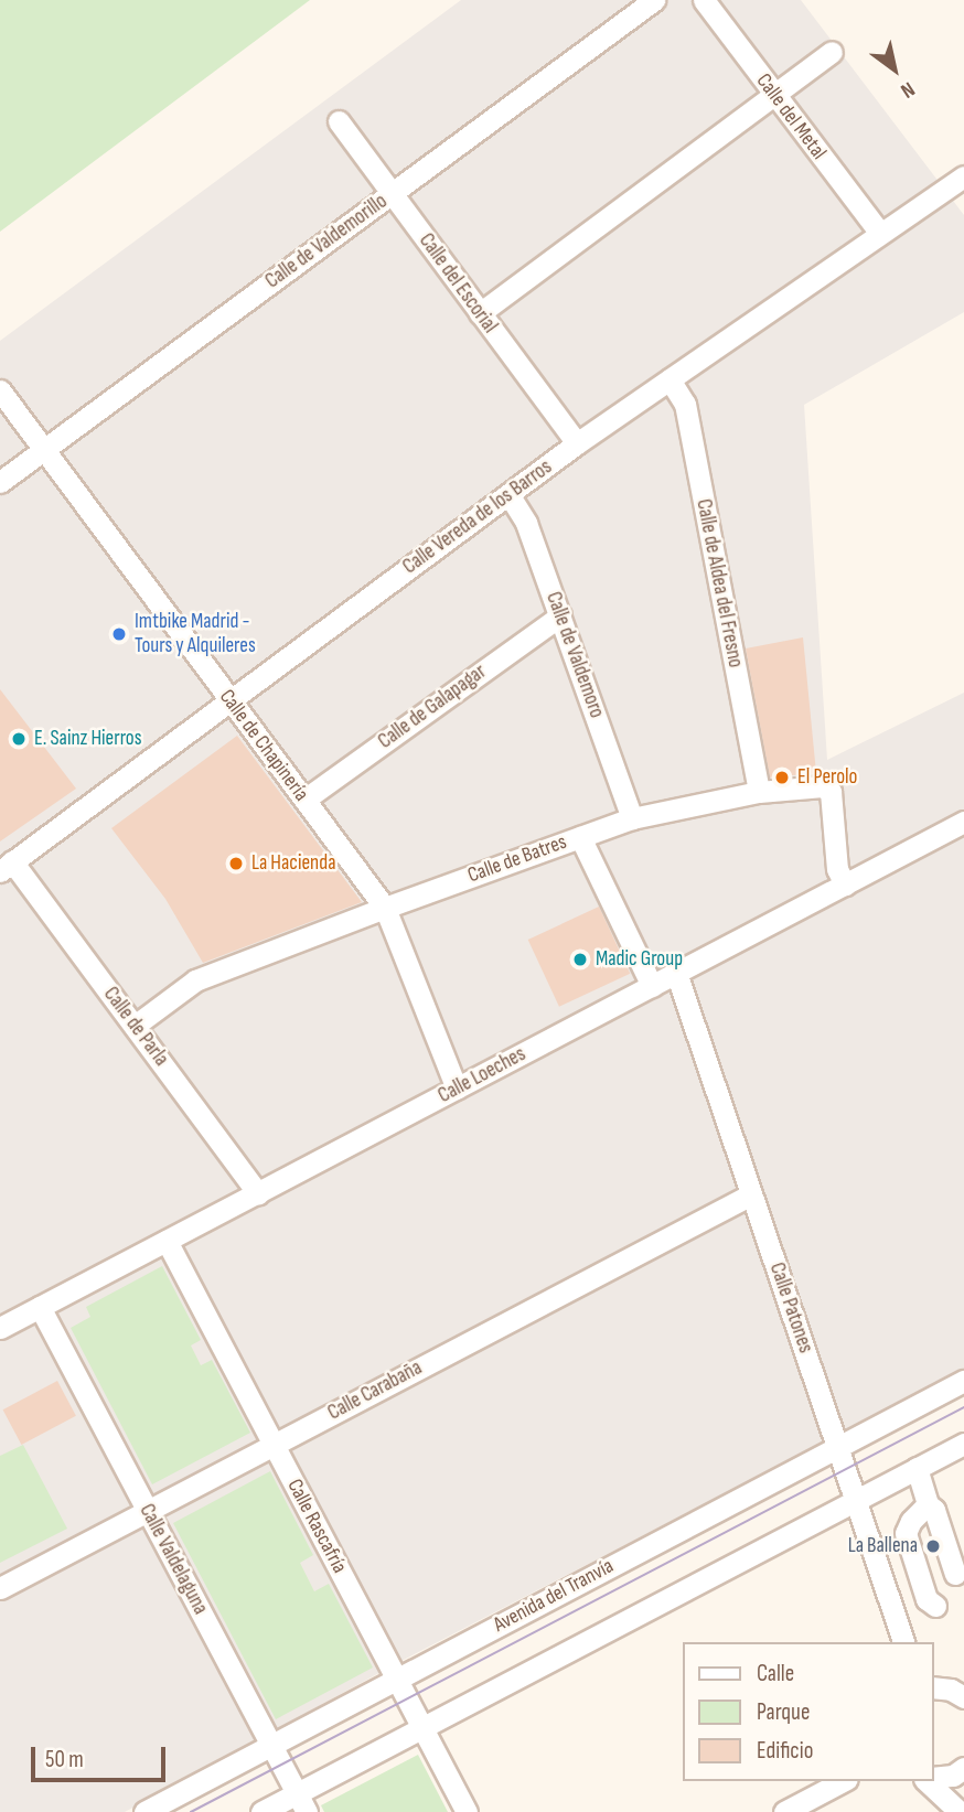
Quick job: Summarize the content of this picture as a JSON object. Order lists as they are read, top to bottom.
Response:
{
  "streets": {
    "street": [
      "Calle del Metal",
      "Calle de Valdemorillo",
      "Calle del Escorial",
      "Calle Vereda de los Barros",
      "Calle de Aldea del Fresno",
      "Calle de Valdemoro",
      "Calle de Galapagar",
      "Calle de Chapinería",
      "Calle de Batres",
      "Calle de Parla",
      "Calle Loeches",
      "Calle Patones",
      "Calle Carabaña",
      "Calle Rascafría",
      "Calle Valdelaguna",
      "Avenida del Tranvía"
    ]
  },
  "crossings": [
    ["Calle del Metal", "Calle Vereda de los Barros"],
    ["Calle de Valdemorillo", "Calle del Escorial"],
    ["Calle de Valdemorillo", "Calle de Chapinería"],
    ["Calle del Escorial", "Calle Vereda de los Barros"],
    ["Calle Vereda de los Barros", "Calle de Aldea del Fresno"],
    ["Calle Vereda de los Barros", "Calle de Valdemoro"],
    ["Calle Vereda de los Barros", "Calle de Chapinería"],
    ["Calle Vereda de los Barros", "Calle de Parla"],
    ["Calle de Aldea del Fresno", "Calle de Batres"],
    ["Calle de Valdemoro", "Calle de Galapagar"],
    ["Calle de Valdemoro", "Calle de Batres"],
    ["Calle de Galapagar", "Calle de Chapinería"],
    ["Calle de Chapinería", "Calle de Batres"],
    ["Calle de Chapinería", "Calle Loeches"],
    ["Calle de Batres", "Calle de Parla"],
    ["Calle de Batres", "Calle Loeches"],
    ["Calle de Parla", "Calle Loeches"],
    ["Calle Loeches", "Calle Patones"],
    ["Calle Loeches", "Calle Rascafría"],
    ["Calle Loeches", "Calle Valdelaguna"],
    ["Calle Patones", "Calle Carabaña"],
    ["Calle Patones", "Avenida del Tranvía"],
    ["Calle Carabaña", "Calle Rascafría"],
    ["Calle Carabaña", "Calle Valdelaguna"],
    ["Calle Rascafría", "Avenida del Tranvía"],
    ["Calle Valdelaguna", "Avenida del Tranvía"]
  ],
  "places": [
    "Imtbike Madrid - Tours y Alquileres",
    "E. Sainz Hierros",
    "El Perolo",
    "La Hacienda",
    "Madic Group",
    "La Ballena"
  ],
  "legend": ["Calle", "Parque", "Edificio"],
  "scale_bar": "50 m",
  "north": "bottom right"
}
